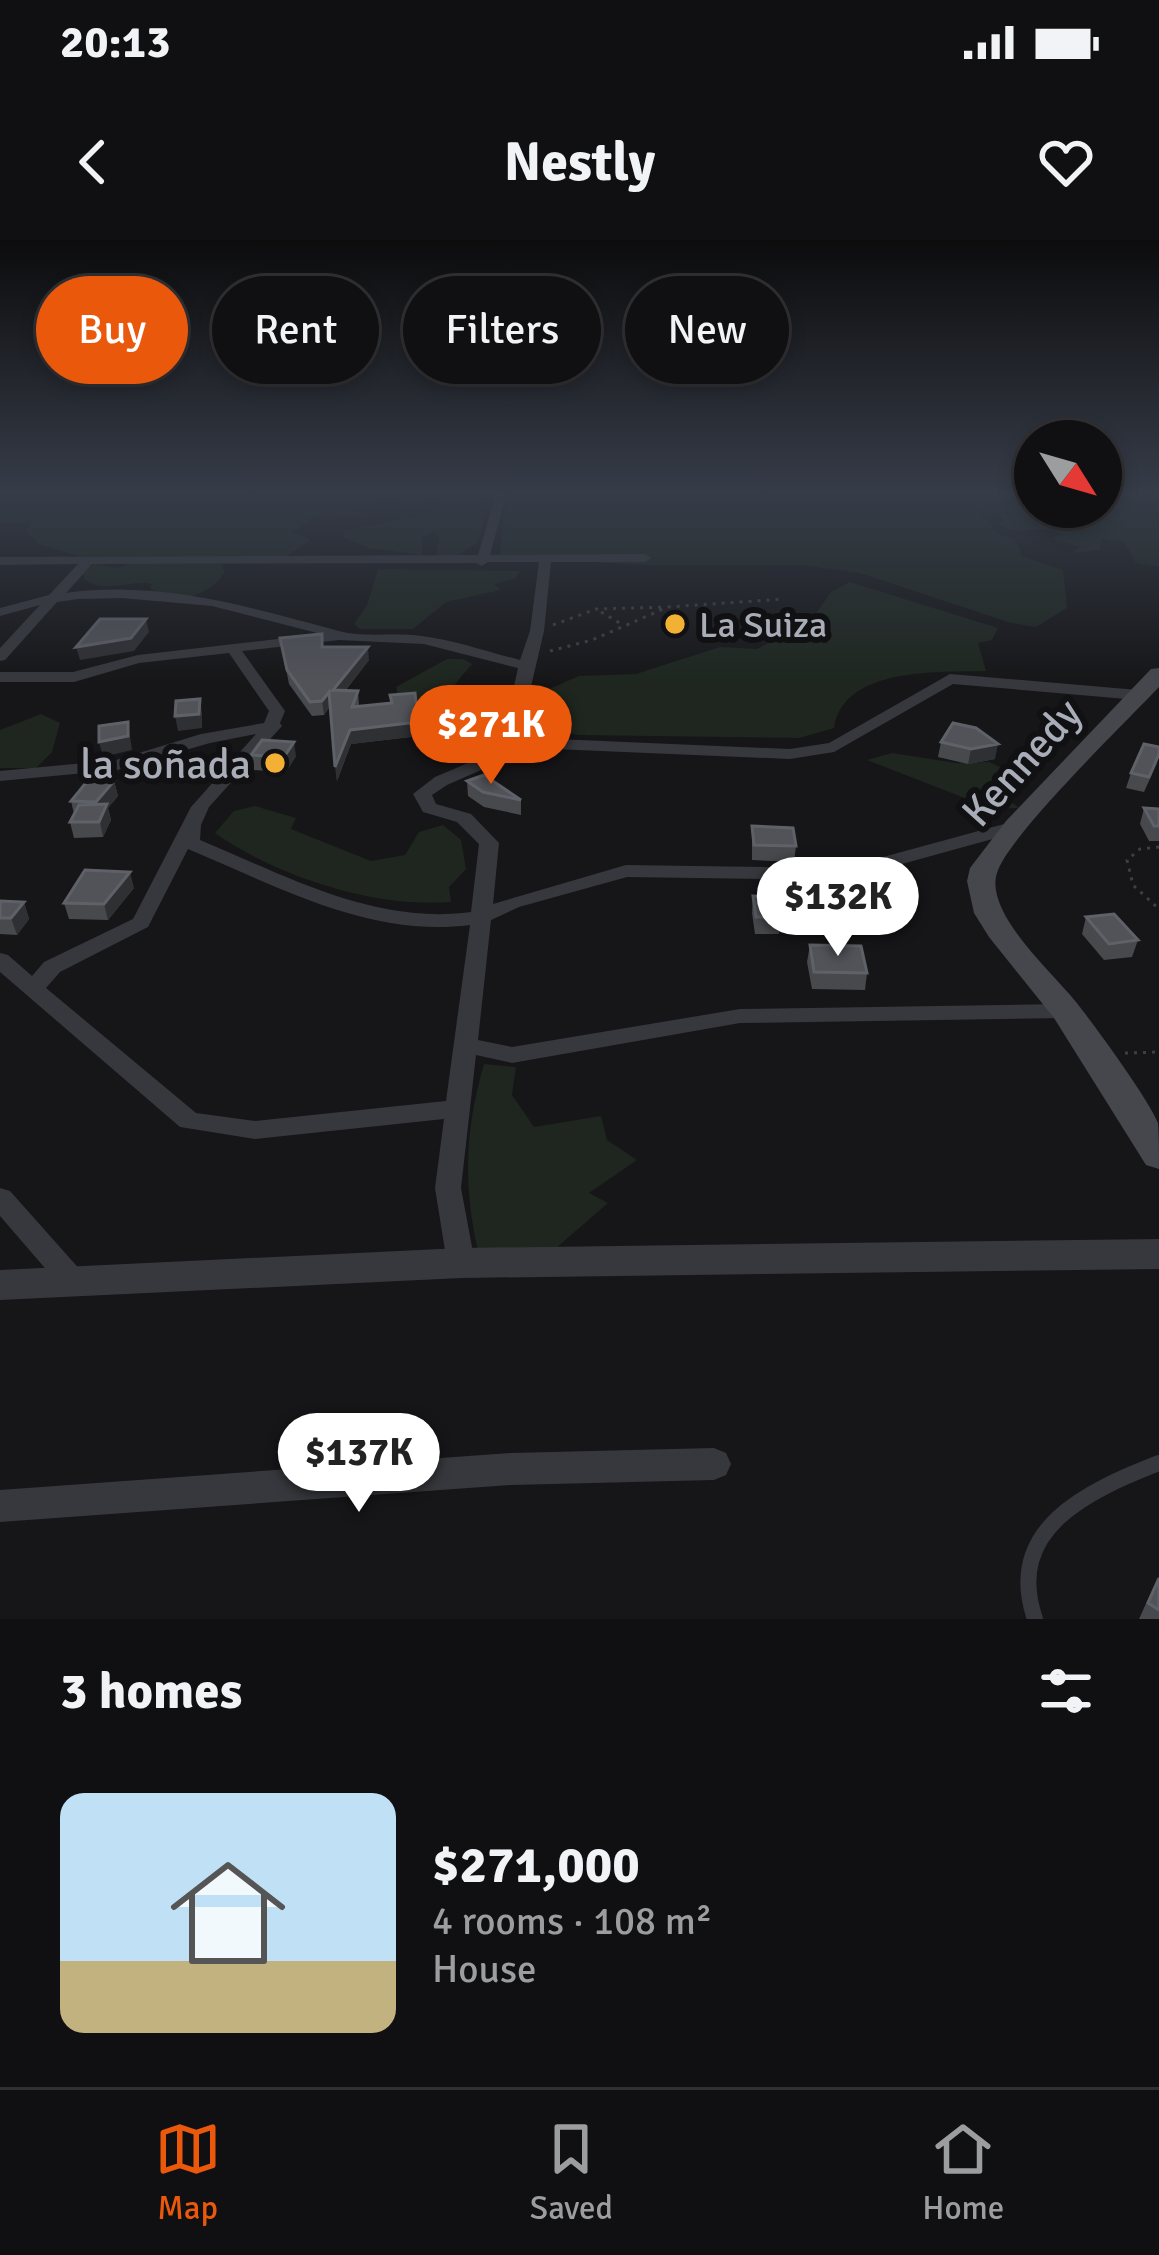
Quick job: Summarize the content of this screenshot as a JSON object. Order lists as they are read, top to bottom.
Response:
{
  "streets": {
    "main road": ["Kennedy"]
  },
  "places": ["La Suiza", "la soñada"],
  "north": "bottom right",
  "page": {
    "status": "20:13",
    "header": "Nestly",
    "chip": [
      "Buy",
      "Rent",
      "Filters",
      "New"
    ],
    "price": ["$271K", "$132K", "$137K"],
    "heading": "3 homes",
    "list": [
      {
        "name": "$271,000",
        "note": "4 rooms · 108 m² · House"
      }
    ],
    "tabs": ["Map", "Saved", "Home"]
  }
}
